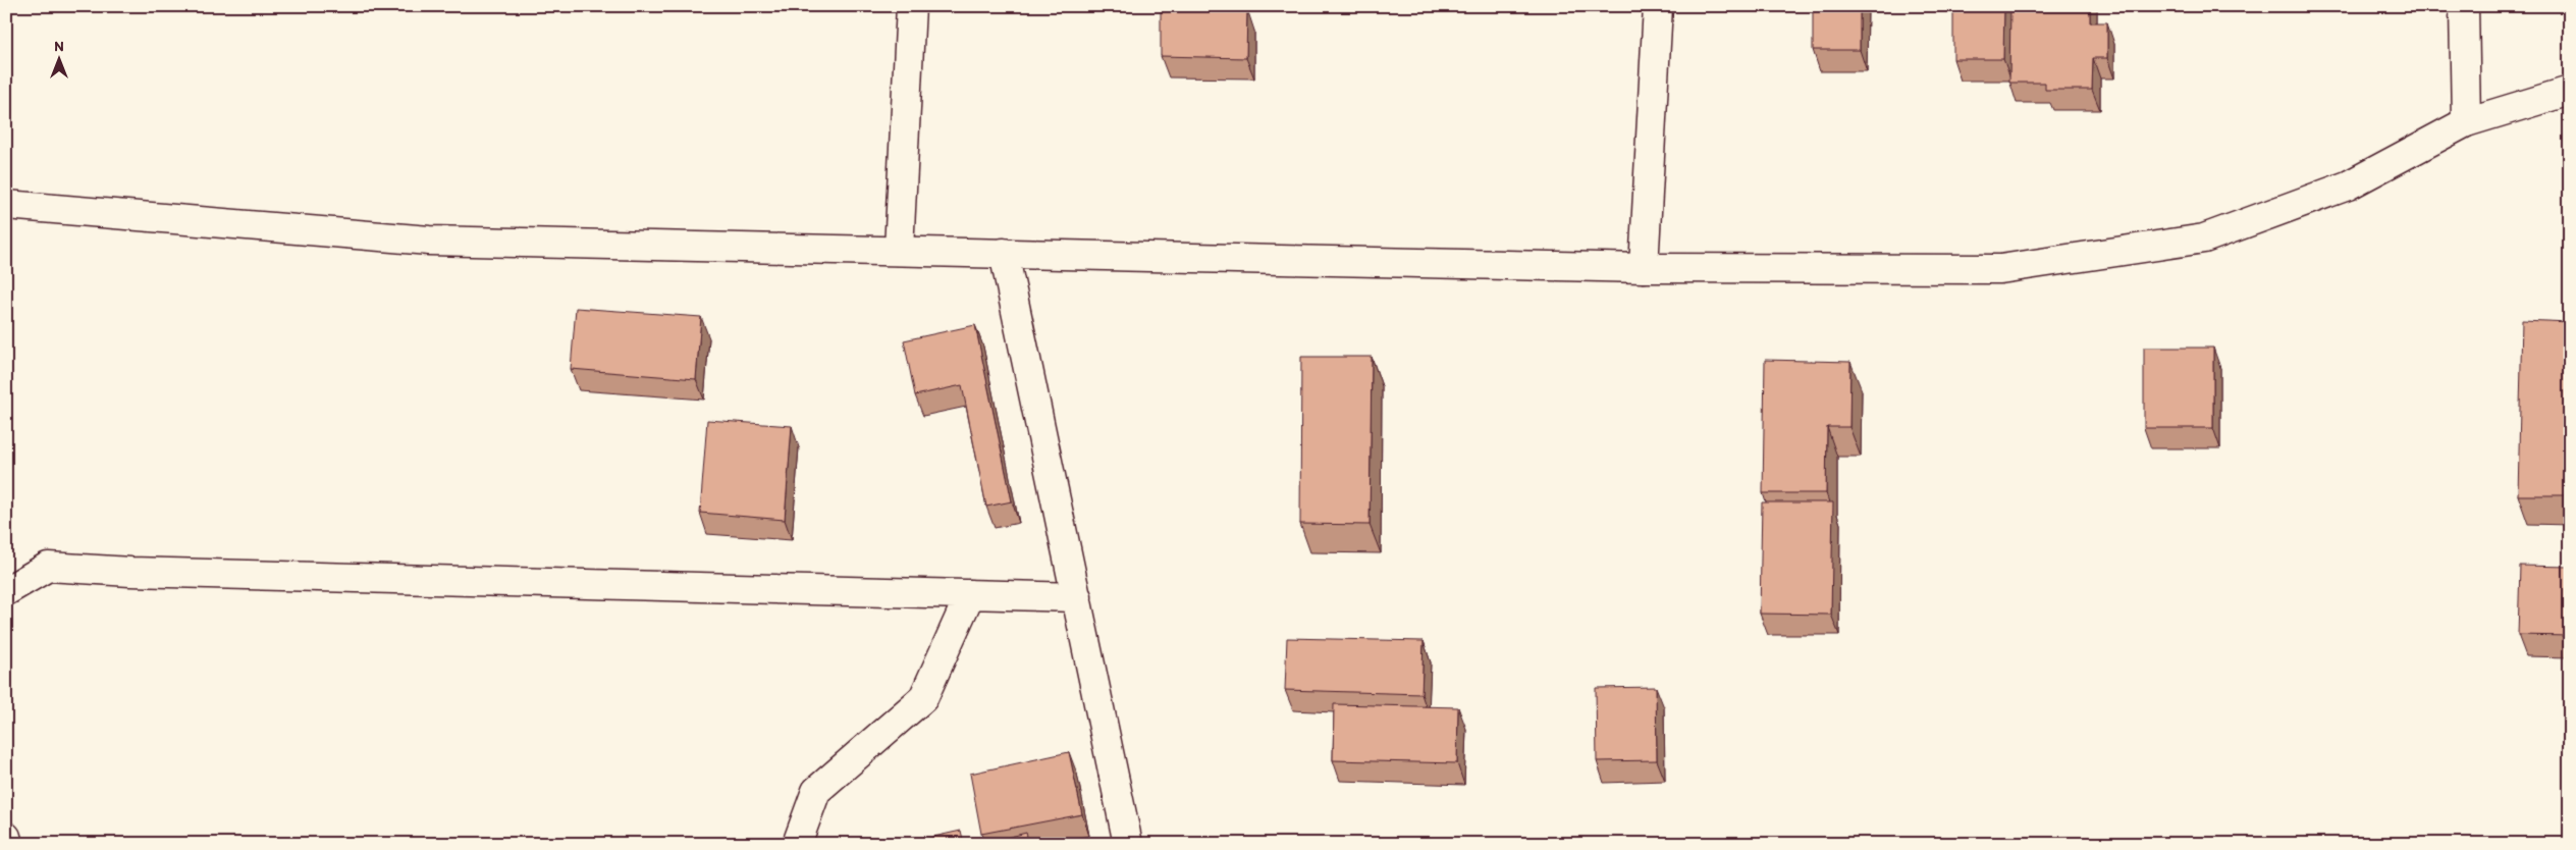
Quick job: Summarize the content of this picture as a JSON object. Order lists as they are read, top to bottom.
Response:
{
  "north": "top"
}
